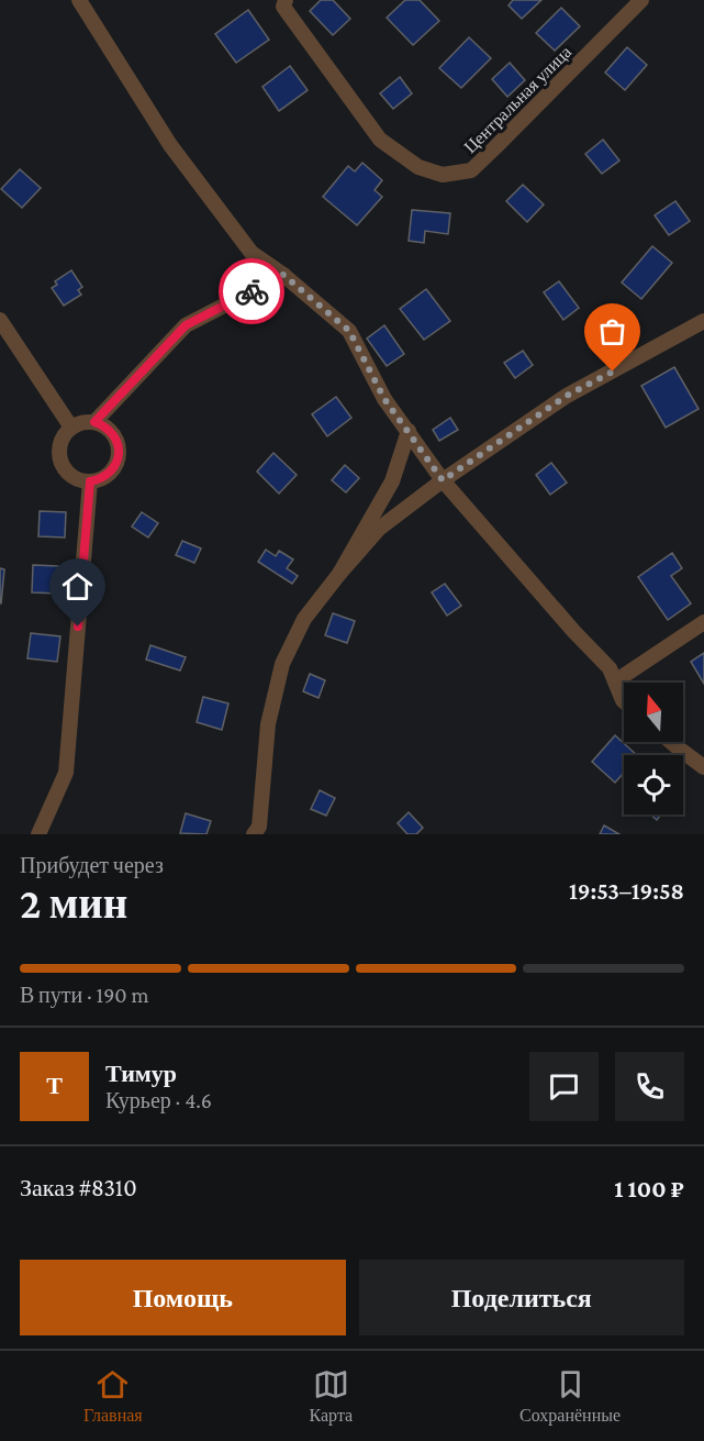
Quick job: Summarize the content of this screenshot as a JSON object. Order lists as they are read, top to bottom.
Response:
{
  "streets": {
    "street": ["Центральная улица"]
  },
  "north": "top",
  "page": {
    "heading": ["2 мин", "Прибудет через", "19:53–19:58"],
    "panel": [
      "Тимур",
      "Курьер · 4.6",
      "Заказ #8310",
      "1 100 ₽"
    ],
    "bar": "В пути · 190 m",
    "round": "Т",
    "buttons": ["Помощь", "Поделиться"],
    "tabs": ["Главная", "Карта", "Сохранённые"]
  }
}
